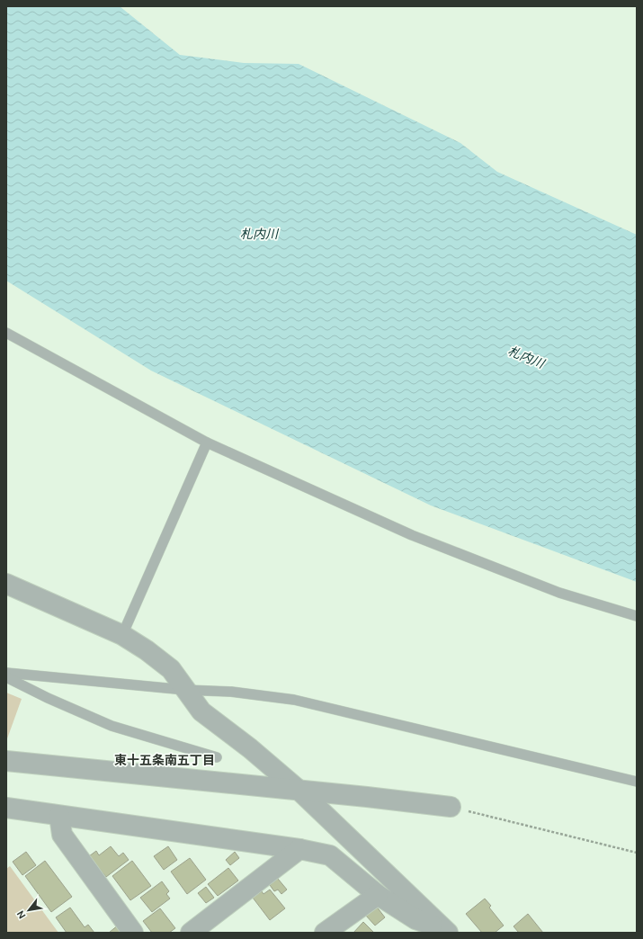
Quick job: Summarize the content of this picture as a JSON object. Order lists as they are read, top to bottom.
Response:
{
  "districts": ["東十五条南五丁目"],
  "water": ["札内川"],
  "north": "bottom left"
}
